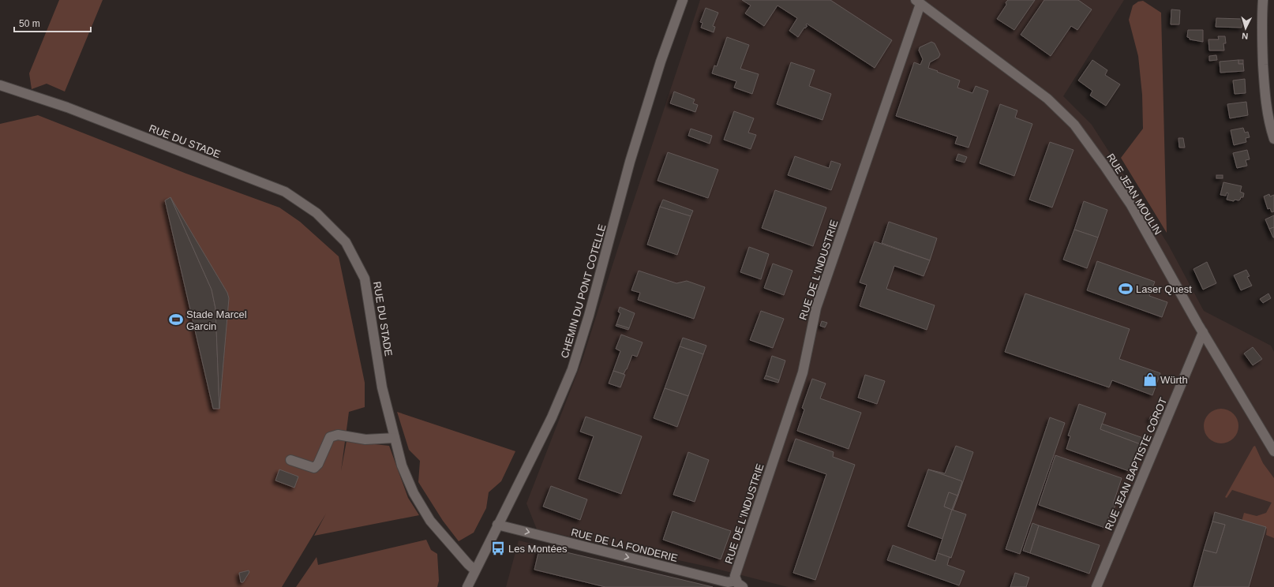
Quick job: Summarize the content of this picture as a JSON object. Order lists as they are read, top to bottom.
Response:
{
  "streets": {
    "street": [
      "RUE DU STADE",
      "RUE JEAN MOULIN",
      "RUE DE L'INDUSTRIE",
      "CHEMIN DU PONT COTELLE",
      "RUE JEAN BAPTISTE COROT",
      "RUE DE LA FONDERIE"
    ]
  },
  "crossings": [
    ["RUE DU STADE", "CHEMIN DU PONT COTELLE"],
    ["RUE JEAN MOULIN", "RUE DE L'INDUSTRIE"],
    ["RUE JEAN MOULIN", "RUE JEAN BAPTISTE COROT"],
    ["RUE DE L'INDUSTRIE", "RUE DE LA FONDERIE"],
    ["CHEMIN DU PONT COTELLE", "RUE DE LA FONDERIE"]
  ],
  "one_way": ["RUE DE LA FONDERIE"],
  "places": {
    "sports": ["Laser Quest", "Stade Marcel Garcin"],
    "shop": ["Würth"],
    "bus stop": ["Les Montées"]
  },
  "scale_bar": "50 m",
  "north": "bottom"
}
